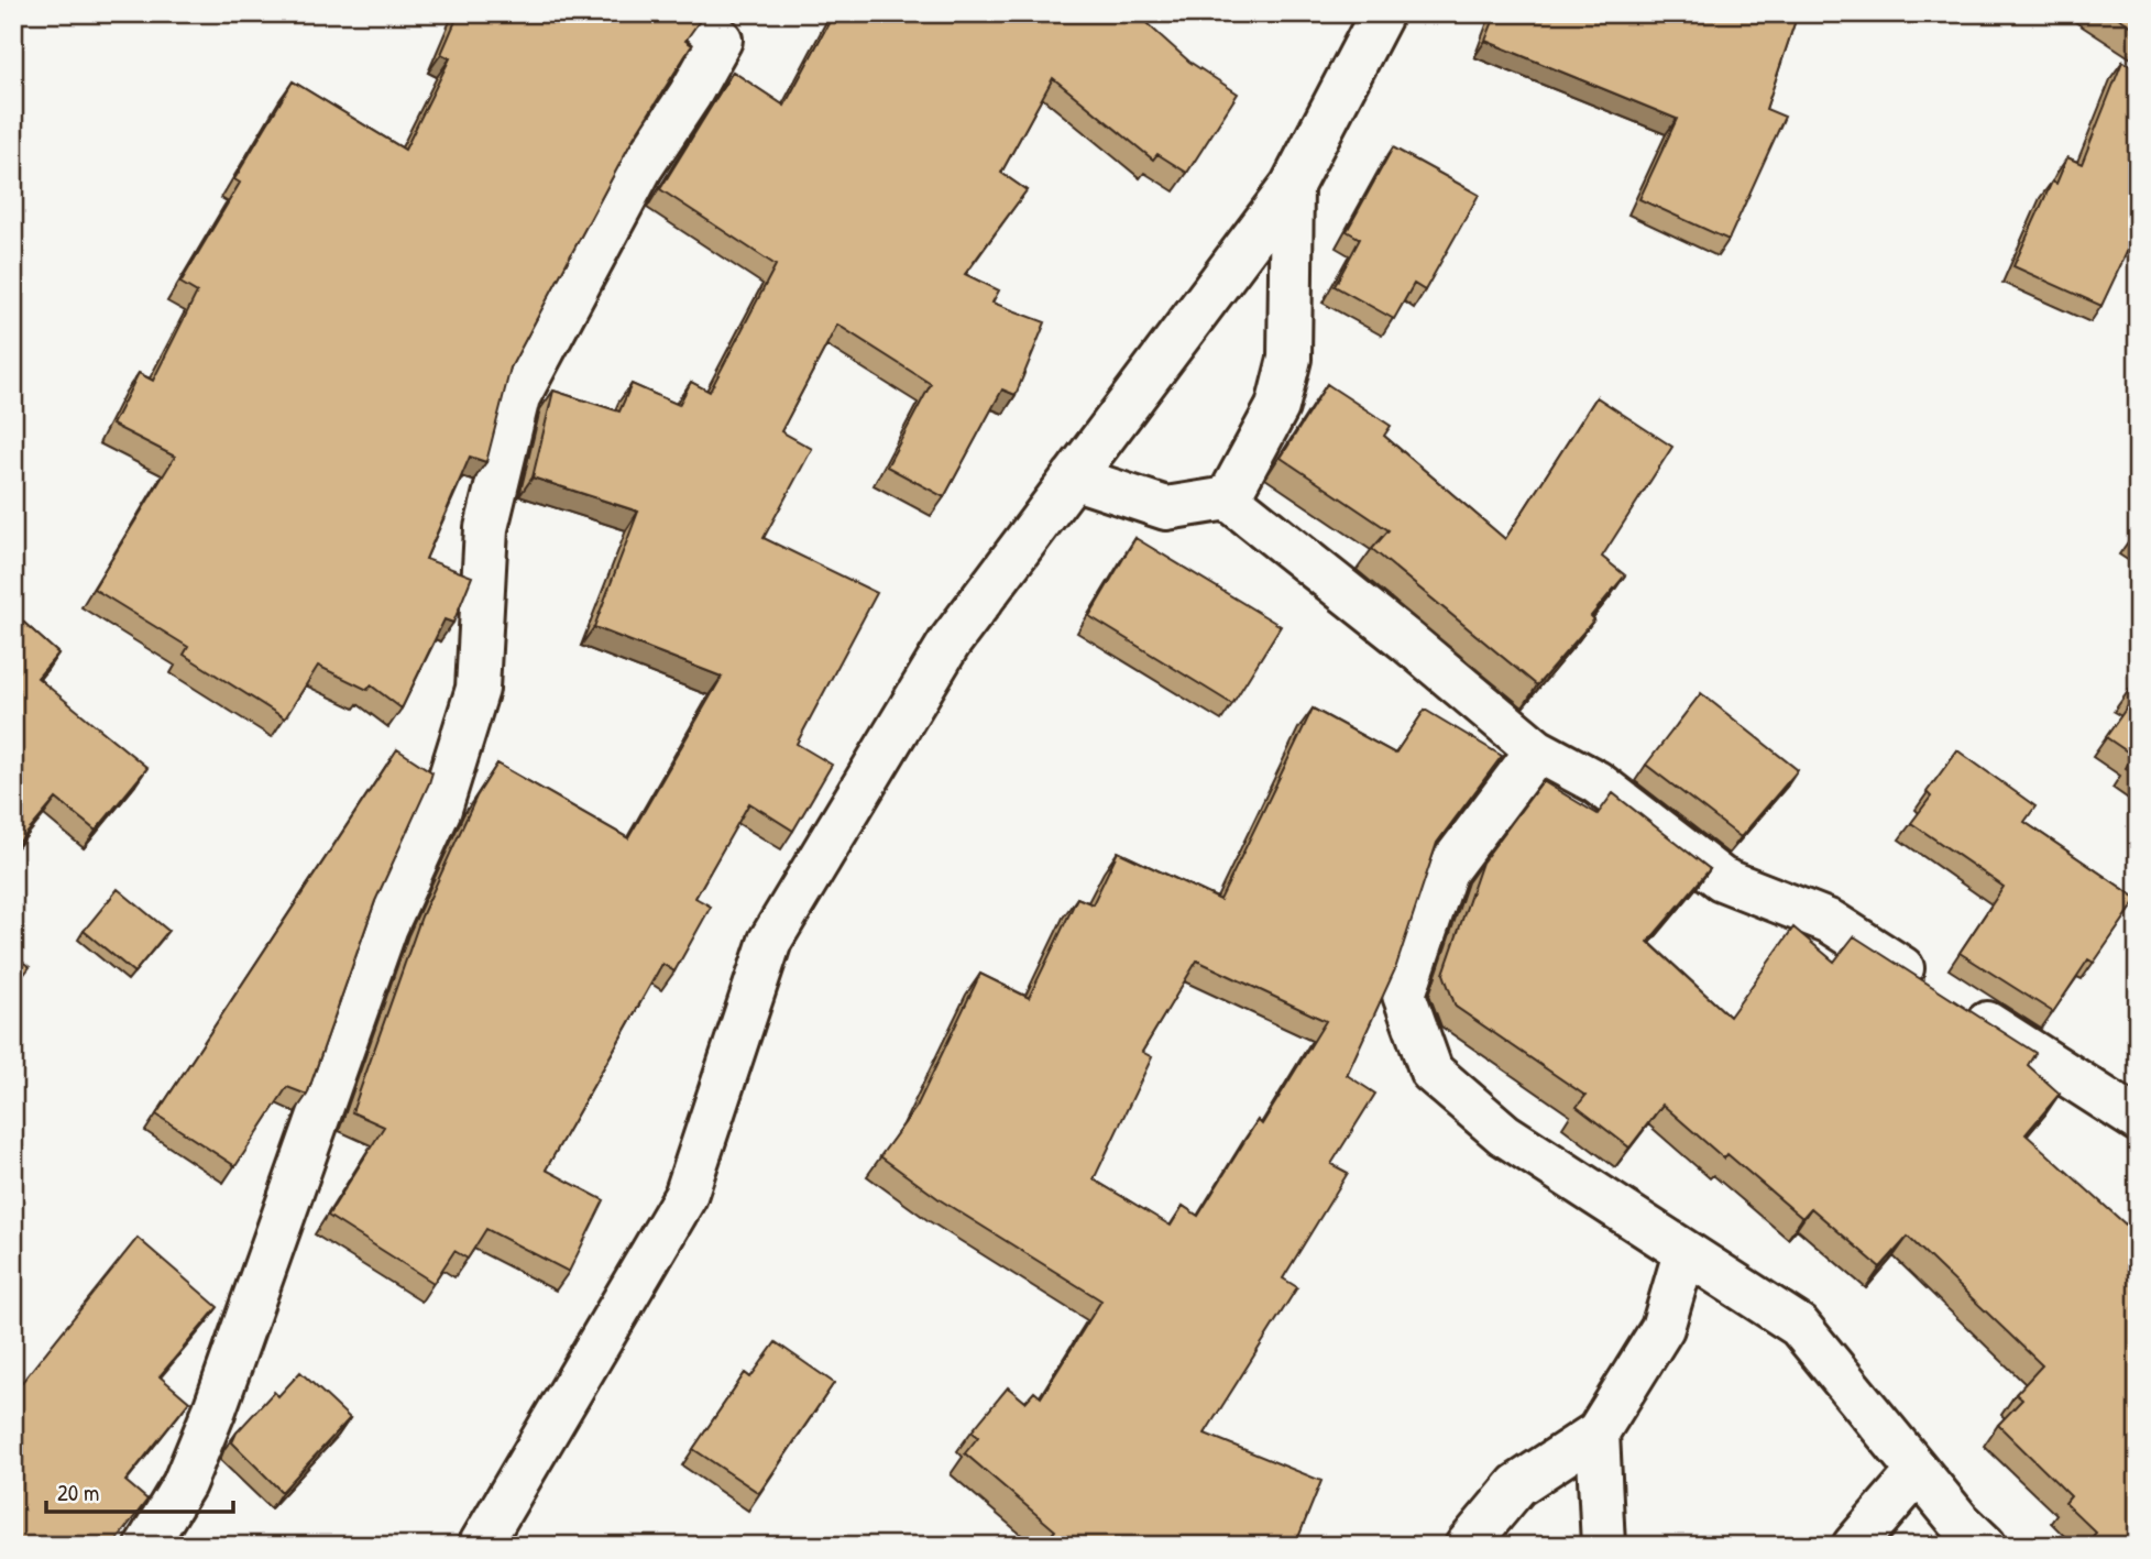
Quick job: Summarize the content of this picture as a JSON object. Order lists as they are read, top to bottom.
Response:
{
  "scale_bar": "20 m"
}
